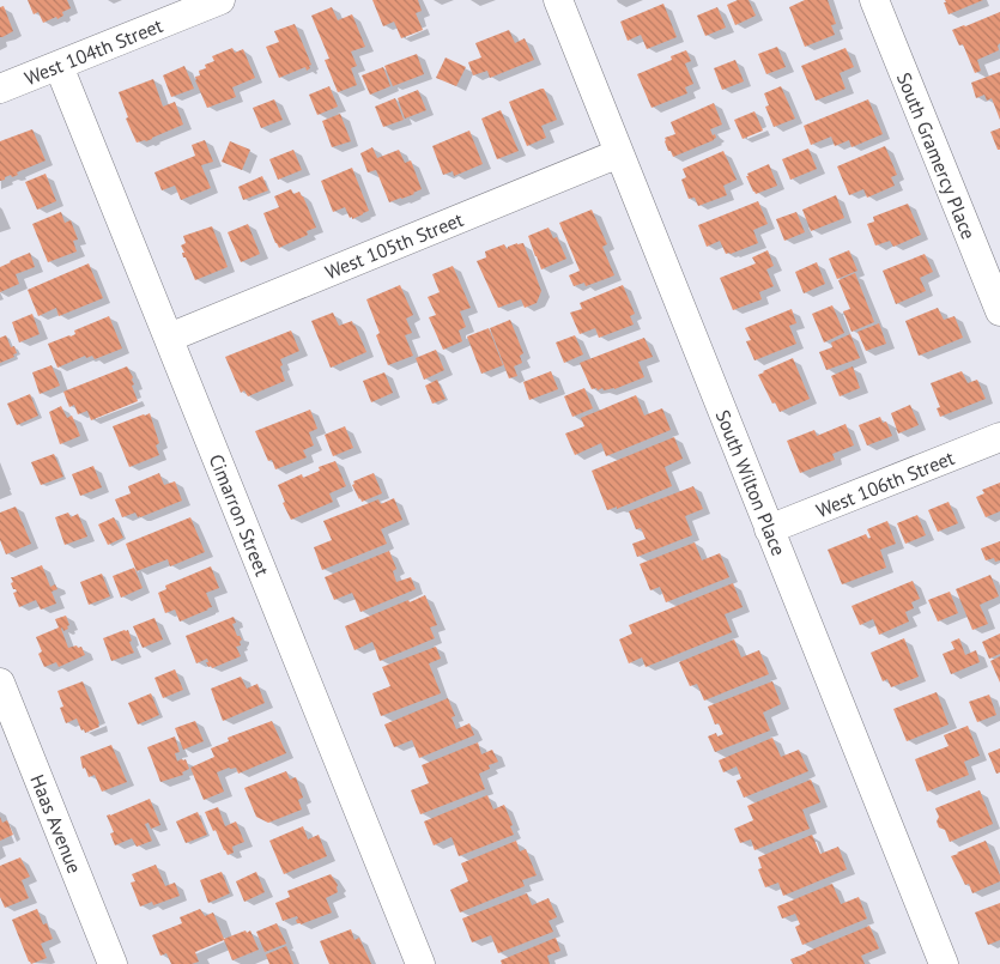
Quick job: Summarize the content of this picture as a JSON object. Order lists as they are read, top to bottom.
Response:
{
  "streets": {
    "street": [
      "West 104th Street",
      "South Gramercy Place",
      "West 105th Street",
      "South Wilton Place",
      "West 106th Street",
      "Cimarron Street",
      "Haas Avenue"
    ]
  },
  "crossings": [
    ["West 104th Street", "Cimarron Street"],
    ["West 105th Street", "South Wilton Place"],
    ["West 105th Street", "Cimarron Street"],
    ["South Wilton Place", "West 106th Street"]
  ]
}
